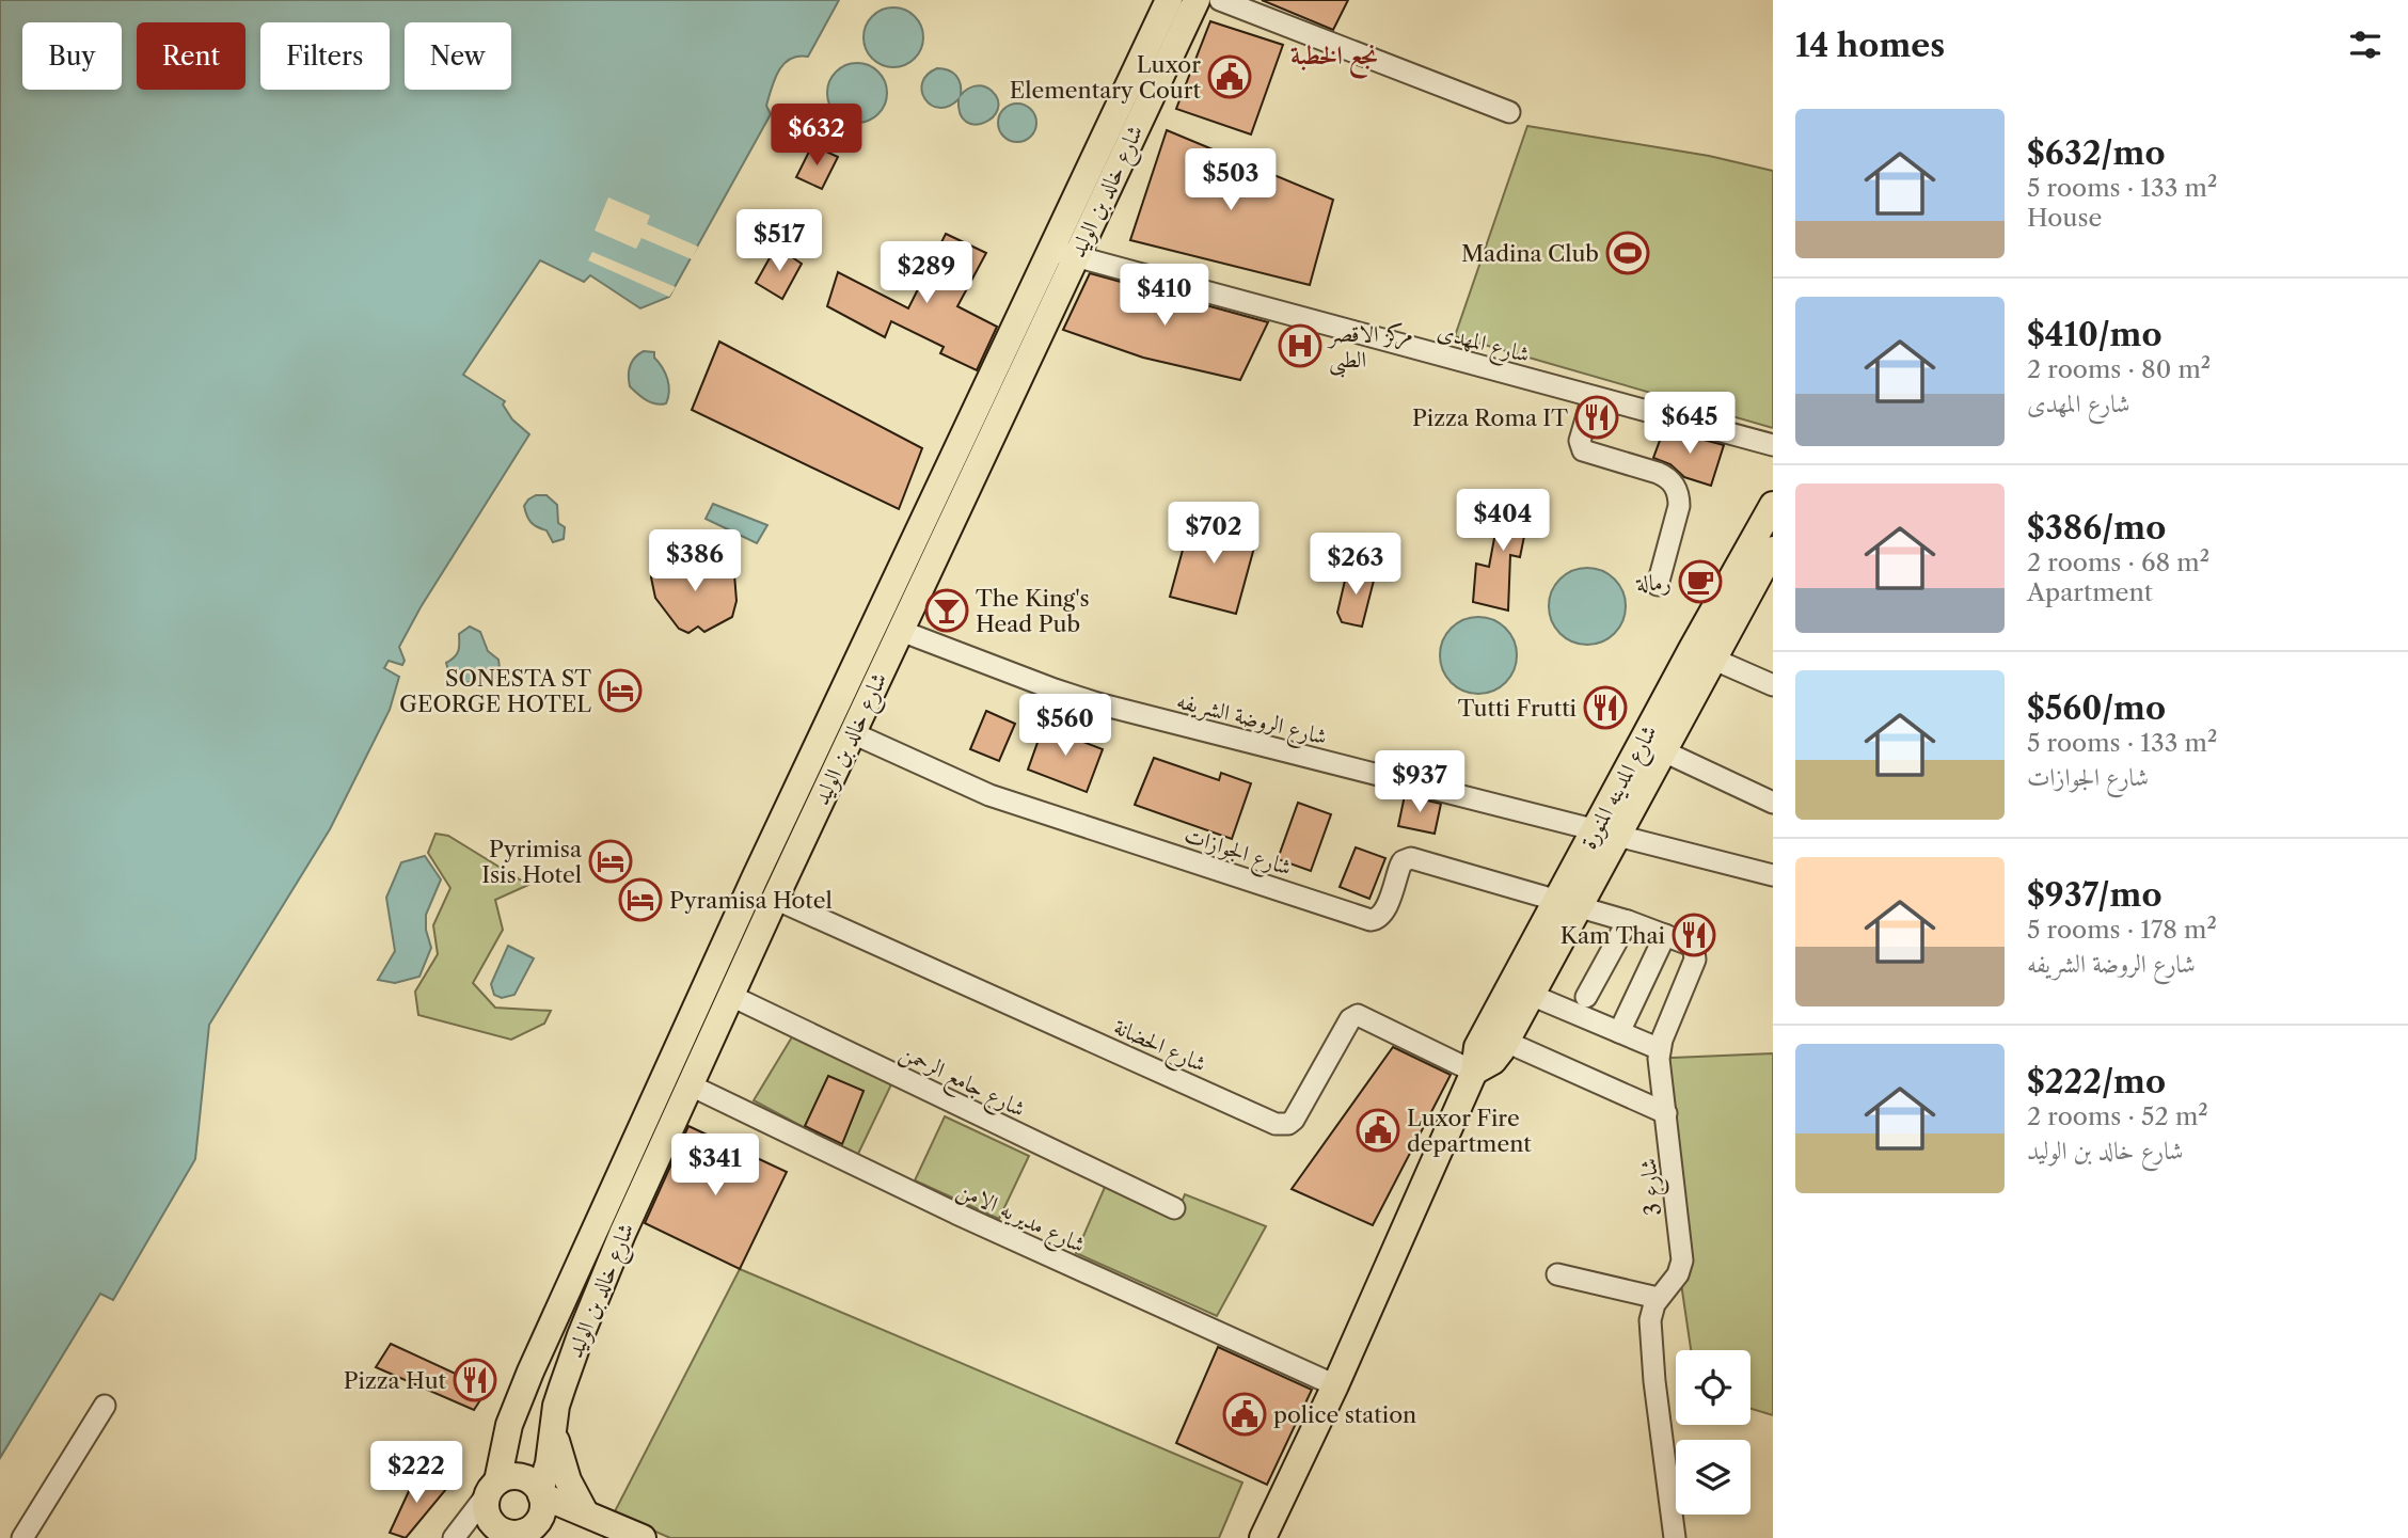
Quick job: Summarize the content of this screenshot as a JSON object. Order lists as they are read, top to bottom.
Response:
{
  "streets": {
    "main road": ["شارع خالد بن الوليد", "شارع المدينه المنورة"],
    "street": [
      "شارع المهدى",
      "شارع الروضة الشريفه",
      "شارع الجوازات",
      "شارع الحضانة",
      "شارع جامع الرحمن",
      "شارع 3",
      "شارع مديريه الامن"
    ]
  },
  "crossings": [
    ["شارع خالد بن الوليد", "شارع المهدى"],
    ["شارع خالد بن الوليد", "شارع الروضة الشريفه"],
    ["شارع خالد بن الوليد", "شارع الجوازات"],
    ["شارع خالد بن الوليد", "شارع الحضانة"],
    ["شارع خالد بن الوليد", "شارع جامع الرحمن"],
    ["شارع خالد بن الوليد", "شارع مديريه الامن"],
    ["شارع الروضة الشريفه", "شارع المدينه المنورة"],
    ["شارع المدينه المنورة", "شارع الجوازات"],
    ["شارع المدينه المنورة", "شارع الحضانة"],
    ["شارع المدينه المنورة", "شارع 3"],
    ["شارع المدينه المنورة", "شارع مديريه الامن"],
    ["شارع الجوازات", "شارع 3"]
  ],
  "districts": ["نجع الخطبة"],
  "places": {
    "public building": ["Luxor Elementary Court", "Luxor Fire department", "police station"],
    "sports": ["Madina Club"],
    "hospital": ["مركز الاقصر الطبى"],
    "restaurant": [
      "Pizza Roma IT",
      "Tutti Frutti",
      "Kam Thai",
      "Pizza Hut"
    ],
    "cafe": ["رمالة"],
    "bar": ["The King's Head Pub"],
    "hotel": ["SONESTA ST GEORGE HOTEL", "Pyrimisa Isis Hotel", "Pyramisa Hotel"]
  },
  "page": {
    "heading": "14 homes",
    "chip": [
      "Buy",
      "Rent",
      "Filters",
      "New"
    ],
    "list": [
      {
        "name": "$632/mo",
        "note": "5 rooms · 133 m² · House"
      },
      {
        "name": "$410/mo",
        "note": "2 rooms · 80 m² · شارع المهدى"
      },
      {
        "name": "$386/mo",
        "note": "2 rooms · 68 m² · Apartment"
      },
      {
        "name": "$560/mo",
        "note": "5 rooms · 133 m² · شارع الجوازات"
      },
      {
        "name": "$937/mo",
        "note": "5 rooms · 178 m² · شارع الروضة الشريفه"
      },
      {
        "name": "$222/mo",
        "note": "2 rooms · 52 m² · شارع خالد بن الوليد"
      }
    ],
    "price": [
      "$632",
      "$503",
      "$517",
      "$289",
      "$410",
      "$645",
      "$404",
      "$702",
      "$386",
      "$263",
      "$560",
      "$937",
      "$341",
      "$222"
    ]
  }
}
